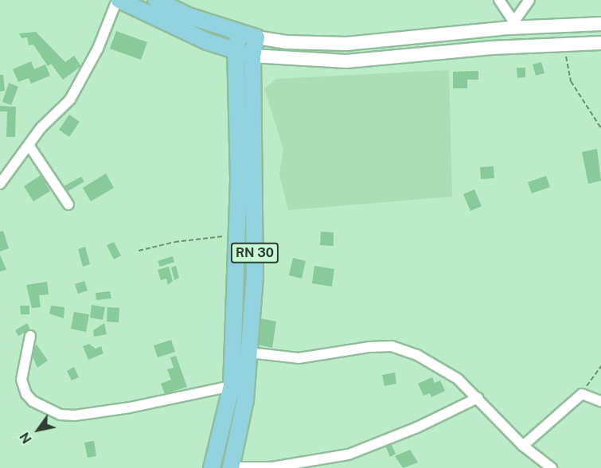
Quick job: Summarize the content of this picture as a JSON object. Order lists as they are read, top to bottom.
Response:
{
  "streets": {
    "main road": ["RN 30"]
  },
  "north": "bottom left"
}
